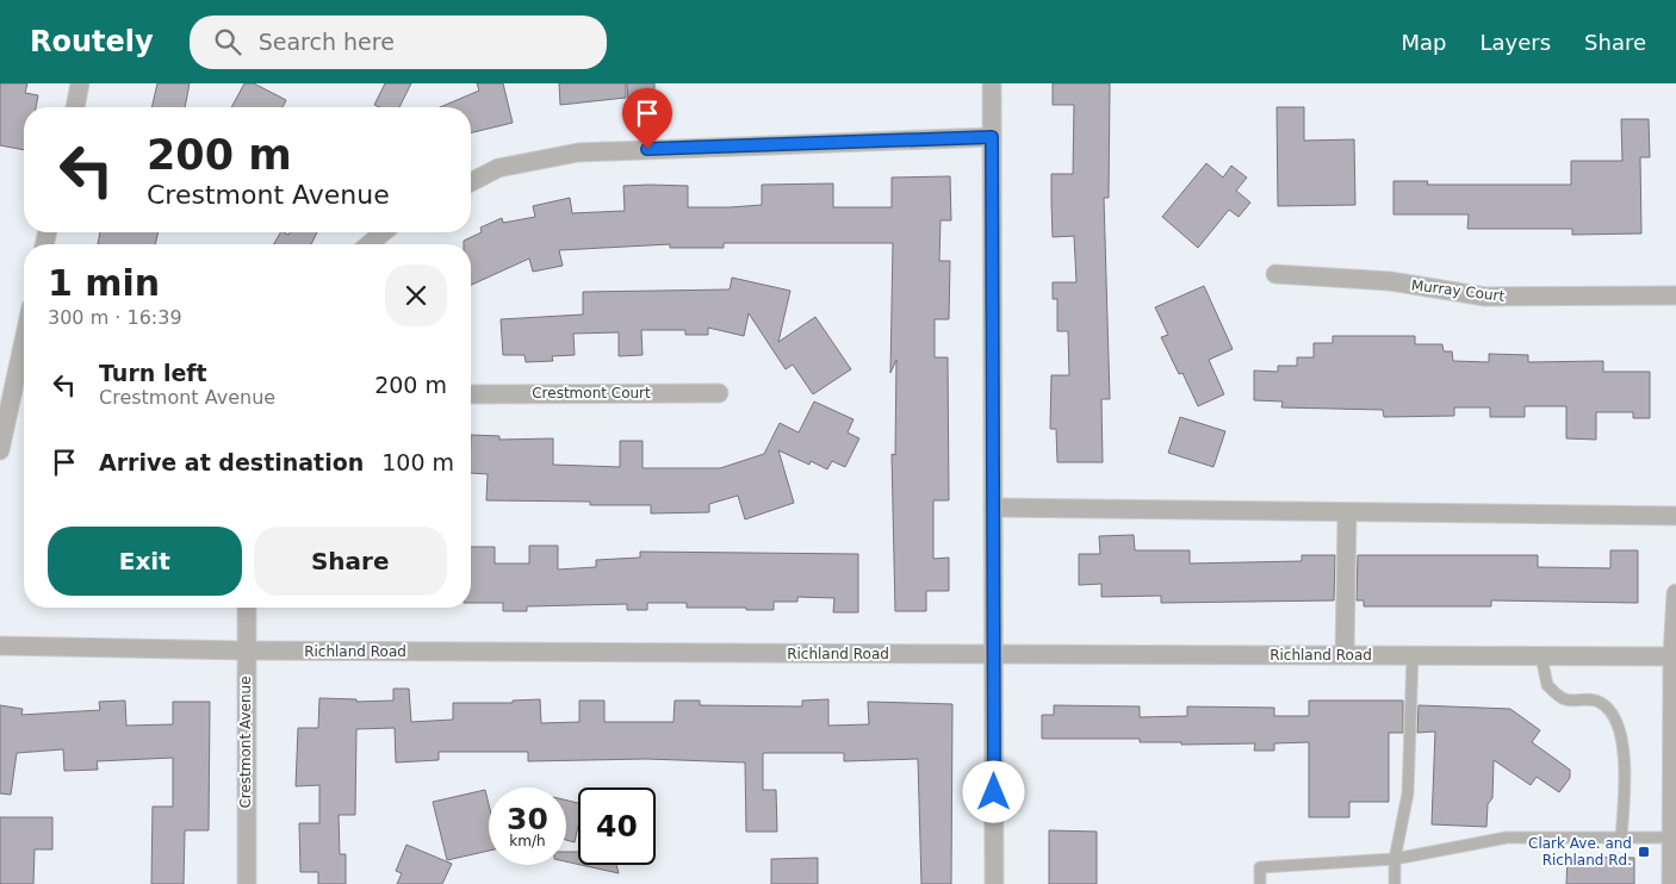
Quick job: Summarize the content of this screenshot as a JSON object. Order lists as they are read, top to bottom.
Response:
{
  "streets": {
    "street": [
      "Murray Court",
      "Crestmont Court",
      "Richland Road",
      "Crestmont Avenue"
    ]
  },
  "crossings": [
    ["Richland Road", "Crestmont Avenue"]
  ],
  "places": {
    "transit": ["Clark Ave. and Richland Rd."]
  },
  "page": {
    "header": "Routely",
    "search": "Search here",
    "nav": ["Map", "Layers", "Share"],
    "turn": ["200 m", "Crestmont Avenue"],
    "heading": ["1 min", "300 m · 16:39"],
    "list": [
      {
        "name": "Turn left",
        "note": "Crestmont Avenue",
        "value": "200 m"
      },
      {
        "name": "Arrive at destination",
        "value": "100 m"
      }
    ],
    "buttons": ["Exit", "Share"],
    "speed": "30 km/h",
    "limit": "40"
  }
}
